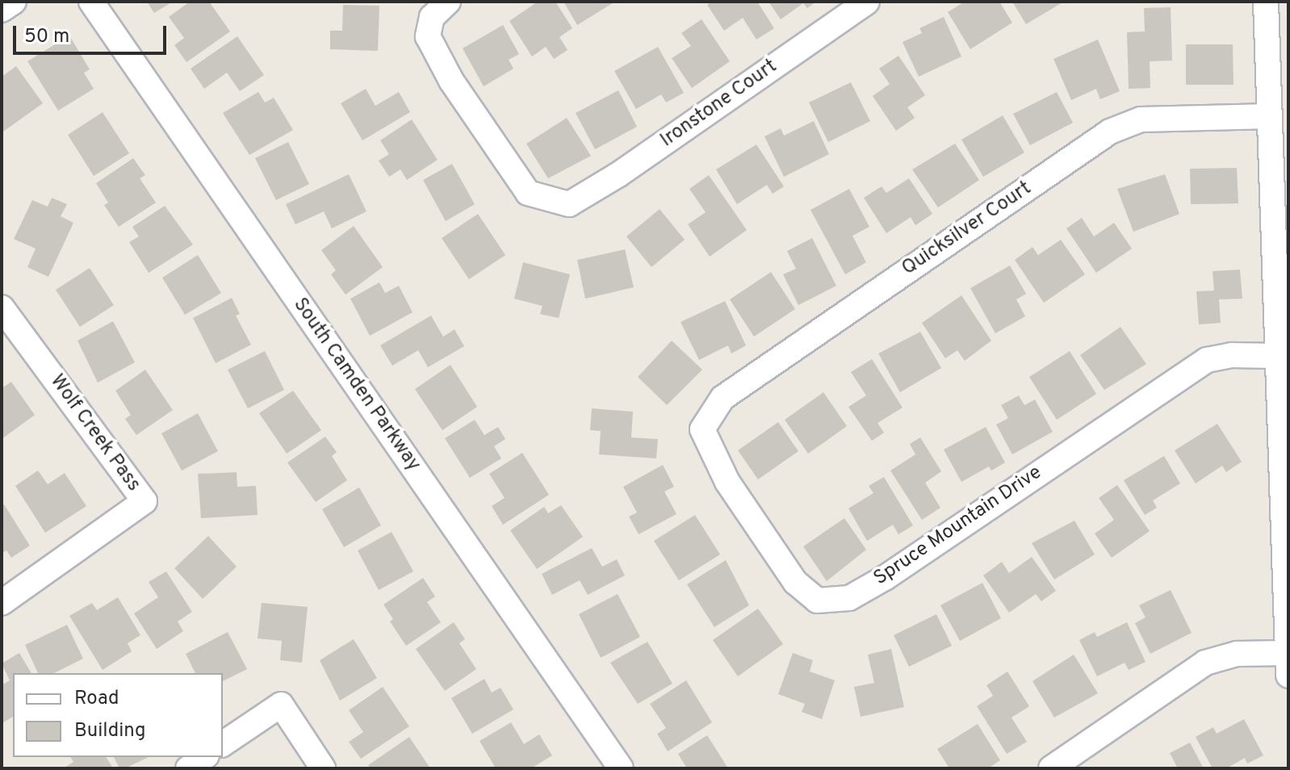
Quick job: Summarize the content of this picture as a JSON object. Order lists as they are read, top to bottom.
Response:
{
  "streets": {
    "street": [
      "Ironstone Court",
      "Quicksilver Court",
      "South Camden Parkway",
      "Wolf Creek Pass",
      "Spruce Mountain Drive"
    ]
  },
  "crossings": [
    ["Quicksilver Court", "Spruce Mountain Drive"]
  ],
  "legend": ["Road", "Building"],
  "scale_bar": "50 m"
}
